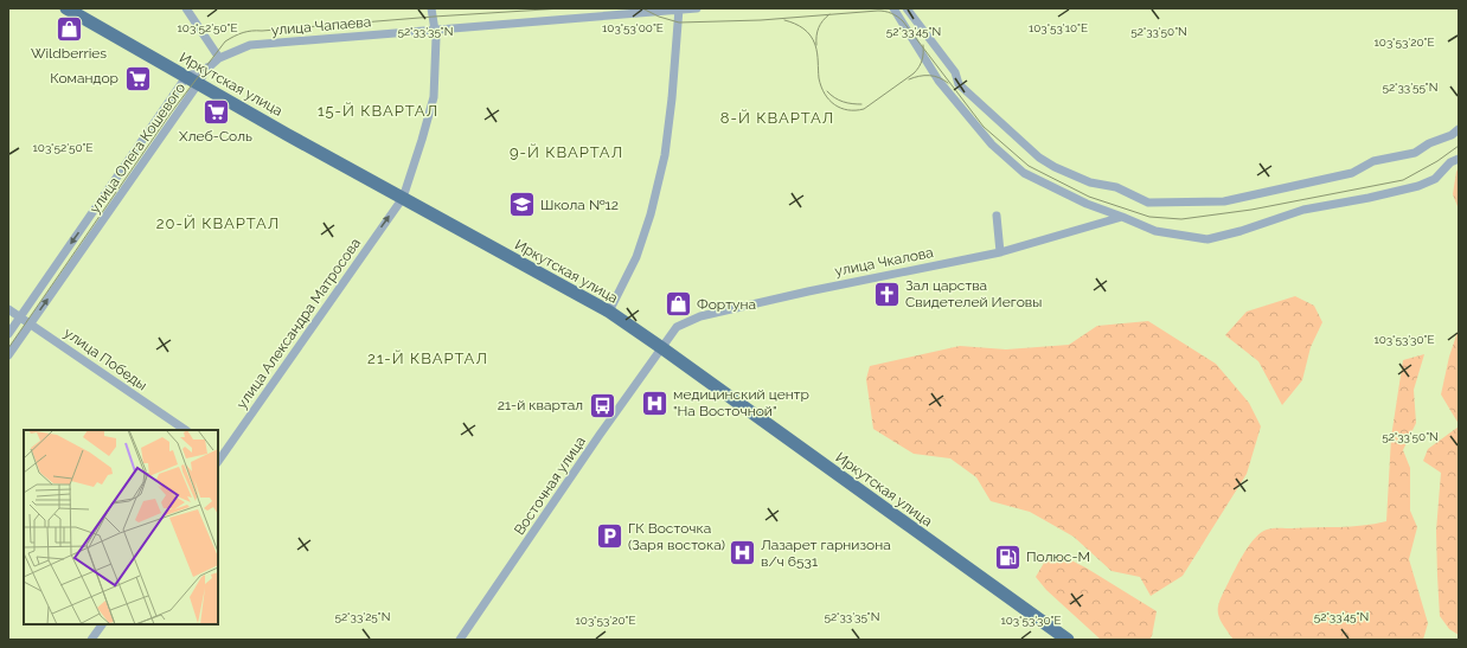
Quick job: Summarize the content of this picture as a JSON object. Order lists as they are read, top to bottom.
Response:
{
  "streets": {
    "main road": ["Иркутская улица"],
    "street": [
      "улица Чапаева",
      "улица Олега Кошевого",
      "улица Чкалова",
      "улица Александра Матросова",
      "улица Победы",
      "Восточная улица"
    ]
  },
  "crossings": [
    ["улица Чапаева", "улица Олега Кошевого"],
    ["улица Чапаева", "улица Александра Матросова"],
    ["Иркутская улица", "улица Олега Кошевого"],
    ["Иркутская улица", "улица Чкалова"],
    ["Иркутская улица", "улица Александра Матросова"],
    ["Иркутская улица", "Восточная улица"],
    ["улица Олега Кошевого", "улица Победы"],
    ["улица Чкалова", "Восточная улица"]
  ],
  "one_way": ["улица Александра Матросова"],
  "districts": [
    "15-Й КВАРТАЛ",
    "8-Й КВАРТАЛ",
    "9-Й КВАРТАЛ",
    "20-Й КВАРТАЛ",
    "21-Й КВАРТАЛ"
  ],
  "places": {
    "shop": ["Wildberries", "Фортуна"],
    "supermarket": ["Командор", "Хлеб-Соль"],
    "school or university": ["Школа №12"],
    "church": ["Зал царства Свидетелей Иеговы"],
    "hospital": ["медицинский центр \"На Восточной\"", "Лазарет гарнизона в/ч 6531"],
    "bus stop": ["21-й квартал"],
    "parking": ["ГК Восточка (Заря востока)"],
    "fuel station": ["Полюс-М"]
  },
  "coordinates": [
    "103°52'50\"E",
    "103°53'00\"E",
    "103°53'10\"E",
    "52°33'35\"N",
    "52°33'45\"N",
    "52°33'50\"N",
    "103°53'20\"E",
    "52°33'55\"N",
    "103°53'30\"E",
    "52°33'25\"N"
  ]
}
